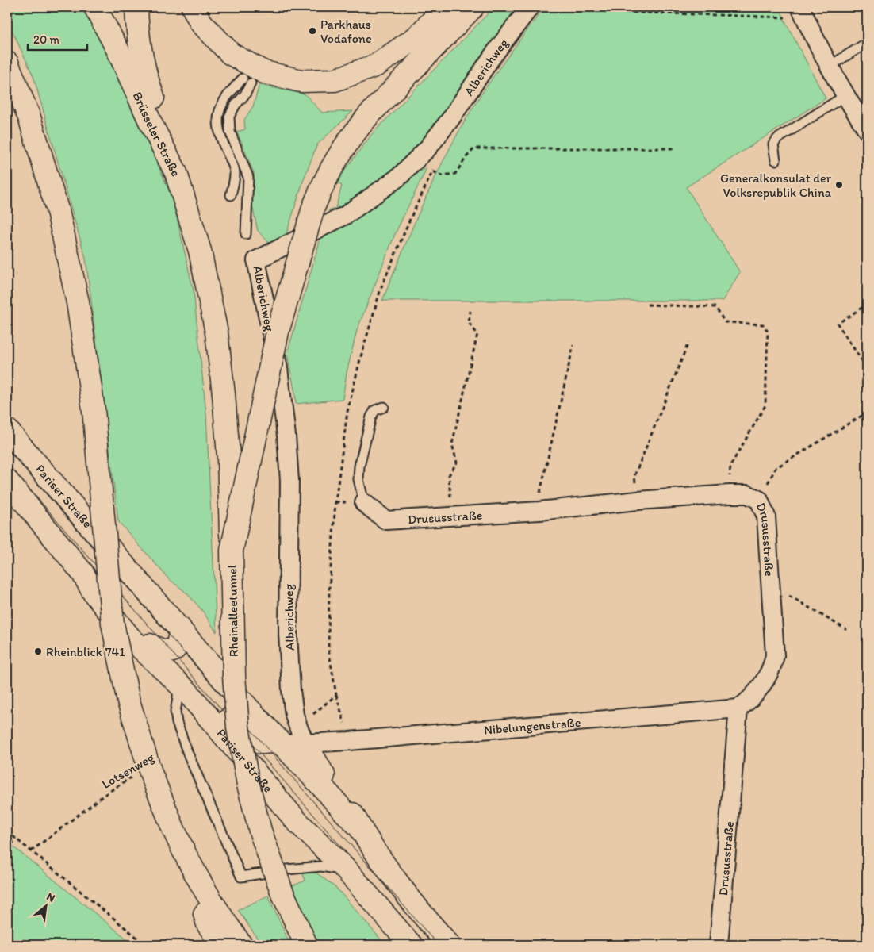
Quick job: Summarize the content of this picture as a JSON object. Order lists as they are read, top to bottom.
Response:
{
  "streets": {
    "main road": ["Brüsseler Straße", "Pariser Straße", "Rheinalleetunnel"],
    "street": ["Alberichweg", "Drususstraße", "Nibelungenstraße"],
    "path": ["Lotsenweg"]
  },
  "crossings": [
    ["Alberichweg", "Pariser Straße"],
    ["Alberichweg", "Nibelungenstraße"],
    ["Brüsseler Straße", "Rheinalleetunnel"],
    ["Pariser Straße", "Nibelungenstraße"],
    ["Drususstraße", "Nibelungenstraße"]
  ],
  "places": ["Parkhaus Vodafone", "Generalkonsulat der Volksrepublik China", "Rheinblick 741"],
  "scale_bar": "20 m",
  "north": "top right"
}
